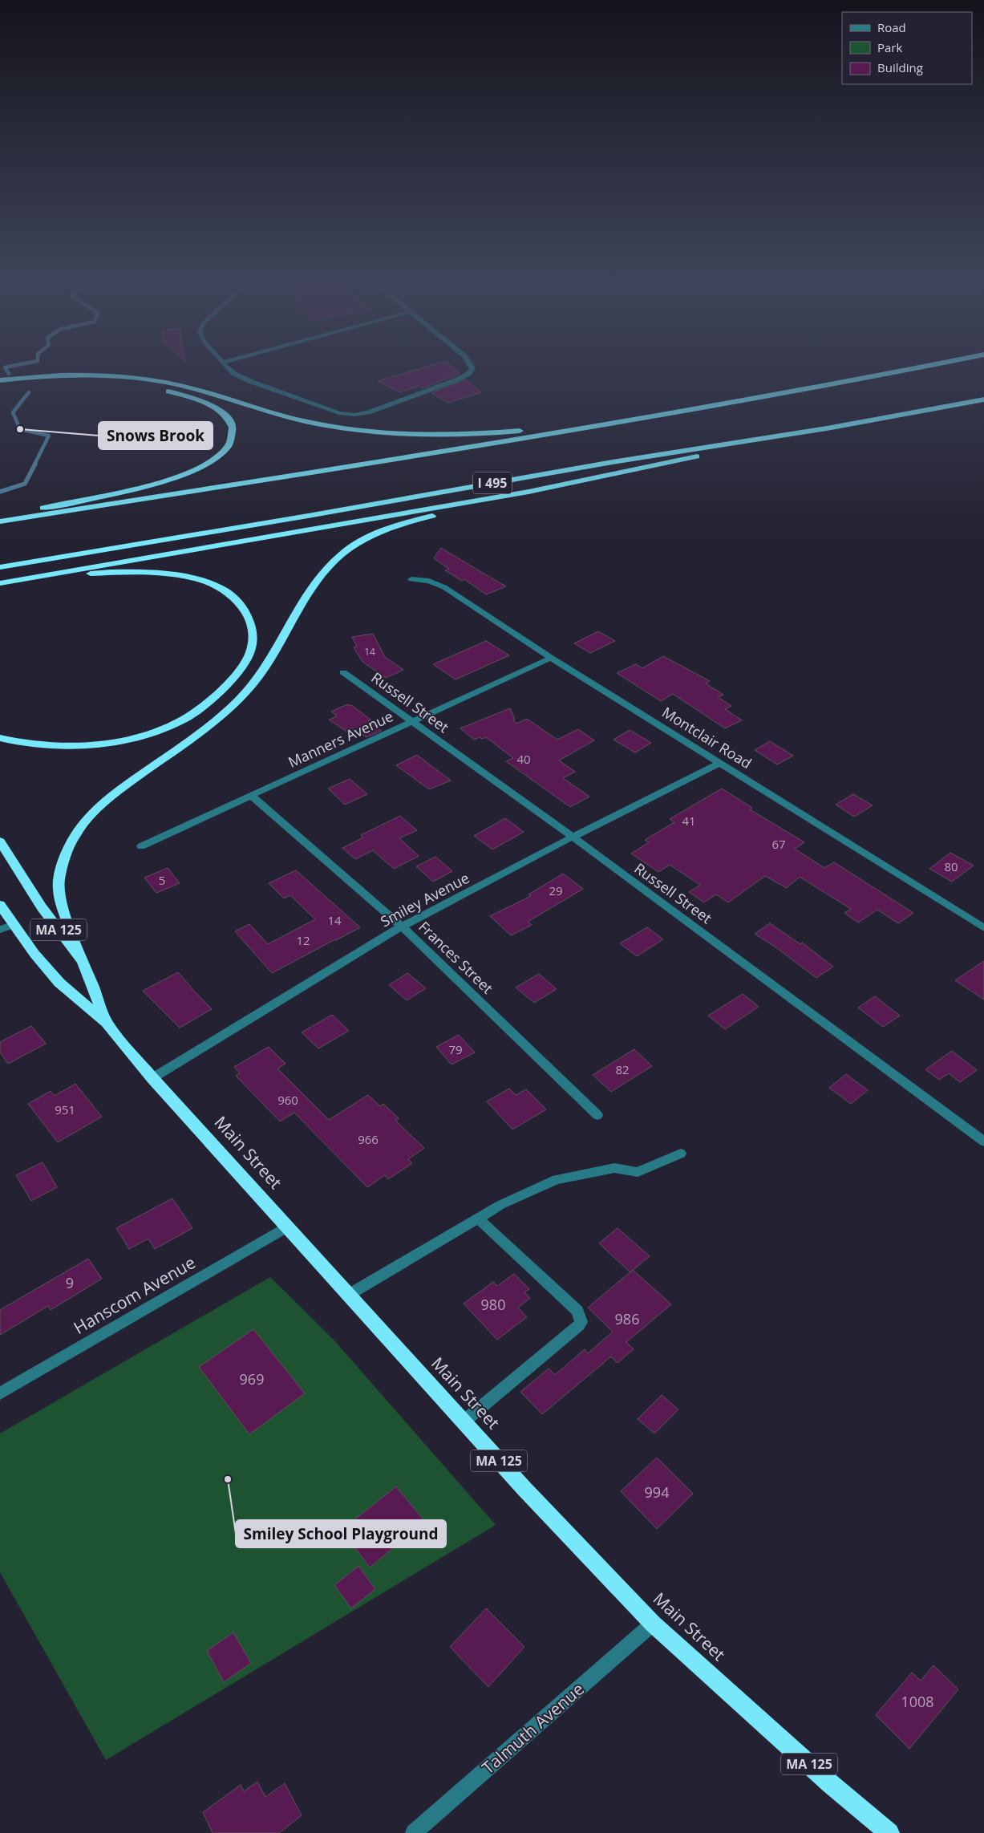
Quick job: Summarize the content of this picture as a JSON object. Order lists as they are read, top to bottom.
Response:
{
  "streets": {
    "highway": ["I 495", "MA 125", "Main Street"],
    "street": [
      "Russell Street",
      "Montclair Road",
      "Manners Avenue",
      "Smiley Avenue",
      "Frances Street",
      "Hanscom Avenue",
      "Talmuth Avenue"
    ]
  },
  "crossings": [
    ["Russell Street", "Manners Avenue"],
    ["Russell Street", "Smiley Avenue"],
    ["Montclair Road", "Manners Avenue"],
    ["Montclair Road", "Smiley Avenue"],
    ["Manners Avenue", "Frances Street"],
    ["Smiley Avenue", "Frances Street"],
    ["Smiley Avenue", "Main Street"],
    ["Main Street", "Hanscom Avenue"],
    ["Main Street", "Talmuth Avenue"]
  ],
  "places": ["Snows Brook", "Smiley School Playground"],
  "house_numbers": [
    "14",
    "40",
    "41",
    "67",
    "80",
    "5",
    "29",
    "14",
    "12",
    "79",
    "82",
    "960",
    "951",
    "966",
    "9",
    "980",
    "986",
    "969",
    "994",
    "1008"
  ],
  "legend": ["Road", "Park", "Building"]
}
